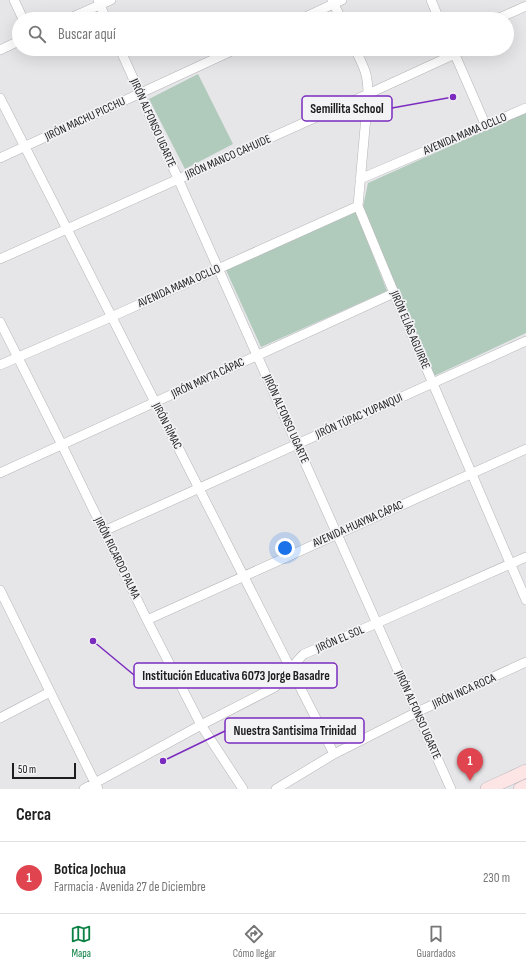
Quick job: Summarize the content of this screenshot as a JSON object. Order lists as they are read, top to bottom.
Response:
{
  "streets": {
    "street": [
      "JIRÓN MACHU PICCHU",
      "JIRÓN ALFONSO UGARTE",
      "AVENIDA MAMA OCLLO",
      "JIRÓN MANCO CAHUIDE",
      "JIRÓN ELÍAS AGUIRRE",
      "JIRÓN MAYTA CÁPAC",
      "JIRÓN TÚPAC YUPANQUI",
      "JIRÓN RÍMAC",
      "AVENIDA HUAYNA CÁPAC",
      "JIRÓN RICARDO PALMA",
      "JIRÓN EL SOL",
      "JIRÓN INCA ROCA"
    ]
  },
  "crossings": [
    ["JIRÓN MACHU PICCHU", "JIRÓN ALFONSO UGARTE"],
    ["JIRÓN MACHU PICCHU", "JIRÓN RÍMAC"],
    ["JIRÓN ALFONSO UGARTE", "AVENIDA MAMA OCLLO"],
    ["JIRÓN ALFONSO UGARTE", "JIRÓN MANCO CAHUIDE"],
    ["JIRÓN ALFONSO UGARTE", "JIRÓN MAYTA CÁPAC"],
    ["JIRÓN ALFONSO UGARTE", "JIRÓN TÚPAC YUPANQUI"],
    ["JIRÓN ALFONSO UGARTE", "AVENIDA HUAYNA CÁPAC"],
    ["JIRÓN ALFONSO UGARTE", "JIRÓN EL SOL"],
    ["JIRÓN ALFONSO UGARTE", "JIRÓN INCA ROCA"],
    ["AVENIDA MAMA OCLLO", "JIRÓN ELÍAS AGUIRRE"],
    ["AVENIDA MAMA OCLLO", "JIRÓN RÍMAC"],
    ["AVENIDA MAMA OCLLO", "JIRÓN RICARDO PALMA"],
    ["JIRÓN MANCO CAHUIDE", "JIRÓN ELÍAS AGUIRRE"],
    ["JIRÓN MANCO CAHUIDE", "JIRÓN RÍMAC"],
    ["JIRÓN ELÍAS AGUIRRE", "JIRÓN MAYTA CÁPAC"],
    ["JIRÓN ELÍAS AGUIRRE", "JIRÓN TÚPAC YUPANQUI"],
    ["JIRÓN ELÍAS AGUIRRE", "AVENIDA HUAYNA CÁPAC"],
    ["JIRÓN ELÍAS AGUIRRE", "JIRÓN EL SOL"],
    ["JIRÓN MAYTA CÁPAC", "JIRÓN RÍMAC"],
    ["JIRÓN MAYTA CÁPAC", "JIRÓN RICARDO PALMA"],
    ["JIRÓN TÚPAC YUPANQUI", "JIRÓN RÍMAC"],
    ["JIRÓN TÚPAC YUPANQUI", "JIRÓN RICARDO PALMA"],
    ["JIRÓN RÍMAC", "AVENIDA HUAYNA CÁPAC"],
    ["JIRÓN RÍMAC", "JIRÓN EL SOL"],
    ["JIRÓN RÍMAC", "JIRÓN INCA ROCA"],
    ["AVENIDA HUAYNA CÁPAC", "JIRÓN RICARDO PALMA"],
    ["JIRÓN RICARDO PALMA", "JIRÓN EL SOL"]
  ],
  "places": ["Semillita School", "Institución Educativa 6073 Jorge Basadre", "Nuestra Santisima Trinidad"],
  "scale_bar": "50 m",
  "page": {
    "search": "Buscar aquí",
    "pins": "1",
    "scale": "50 m",
    "heading": "Cerca",
    "list": [
      {
        "mark": "1",
        "name": "Botica Jochua",
        "note": "Farmacia · Avenida 27 de Diciembre",
        "value": "230 m"
      }
    ],
    "nav": ["Mapa", "Cómo llegar", "Guardados"]
  }
}
